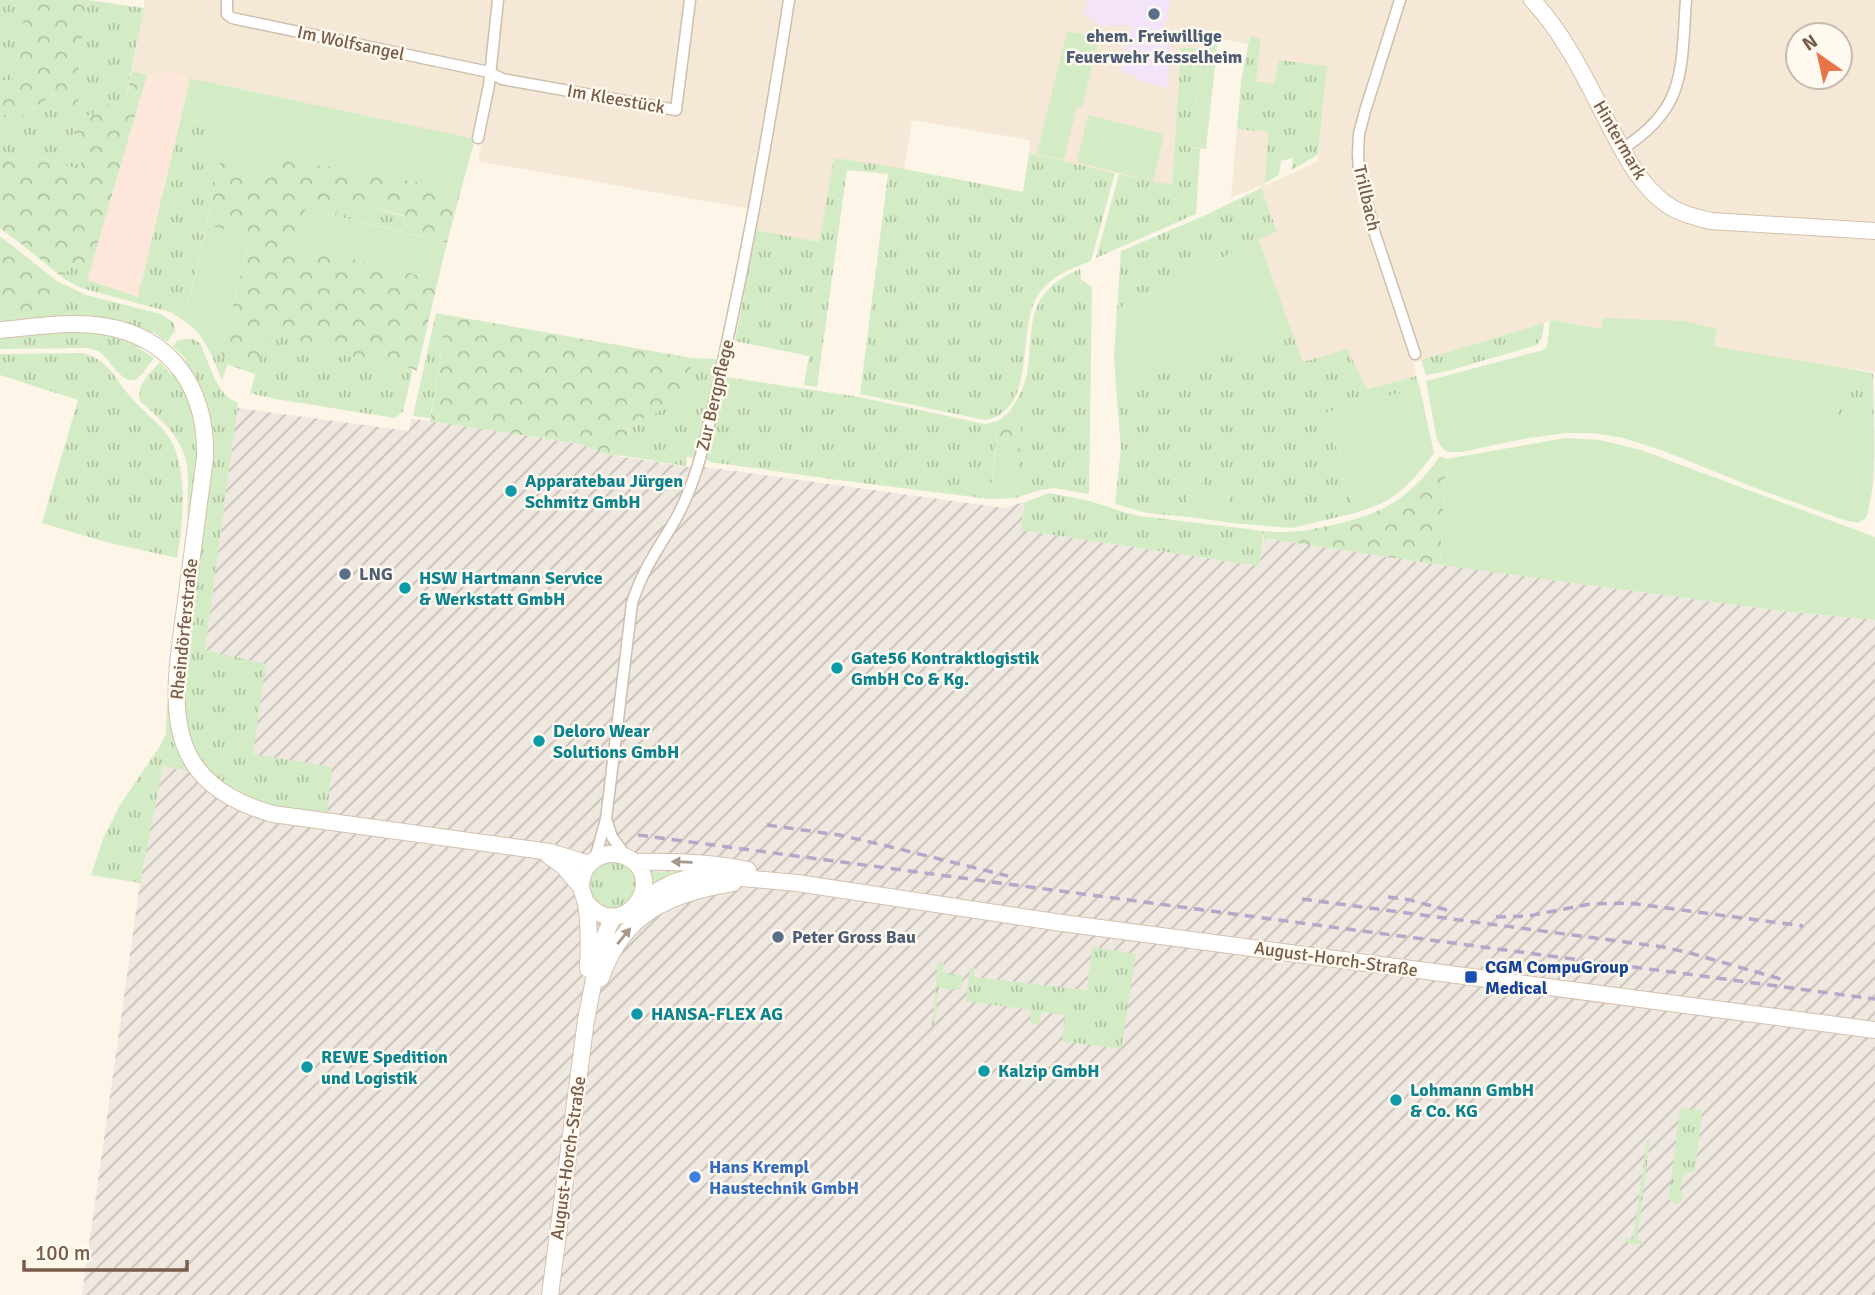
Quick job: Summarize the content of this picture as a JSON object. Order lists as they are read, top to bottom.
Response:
{
  "streets": {
    "main road": ["Hintermark", "Rheindörferstraße", "August-Horch-Straße"],
    "street": [
      "Im Wolfsangel",
      "Im Kleestück",
      "Trillbach",
      "Zur Bergpflege"
    ]
  },
  "crossings": [
    ["Im Wolfsangel", "Im Kleestück"],
    ["Zur Bergpflege", "Rheindörferstraße"],
    ["Zur Bergpflege", "August-Horch-Straße"],
    ["Rheindörferstraße", "August-Horch-Straße"]
  ],
  "places": {
    "other": [
      "ehem. Freiwillige Feuerwehr Kesselheim",
      "Apparatebau Jürgen Schmitz GmbH",
      "LNG",
      "HSW Hartmann Service & Werkstatt GmbH",
      "Gate56 Kontraktlogistik GmbH Co & Kg.",
      "Deloro Wear Solutions GmbH",
      "Peter Gross Bau",
      "HANSA-FLEX AG",
      "REWE Spedition und Logistik",
      "Kalzip GmbH",
      "Lohmann GmbH & Co. KG",
      "Hans Krempl Haustechnik GmbH"
    ],
    "transit": ["CGM CompuGroup Medical"]
  },
  "scale_bar": "100 m",
  "north": "top left"
}
